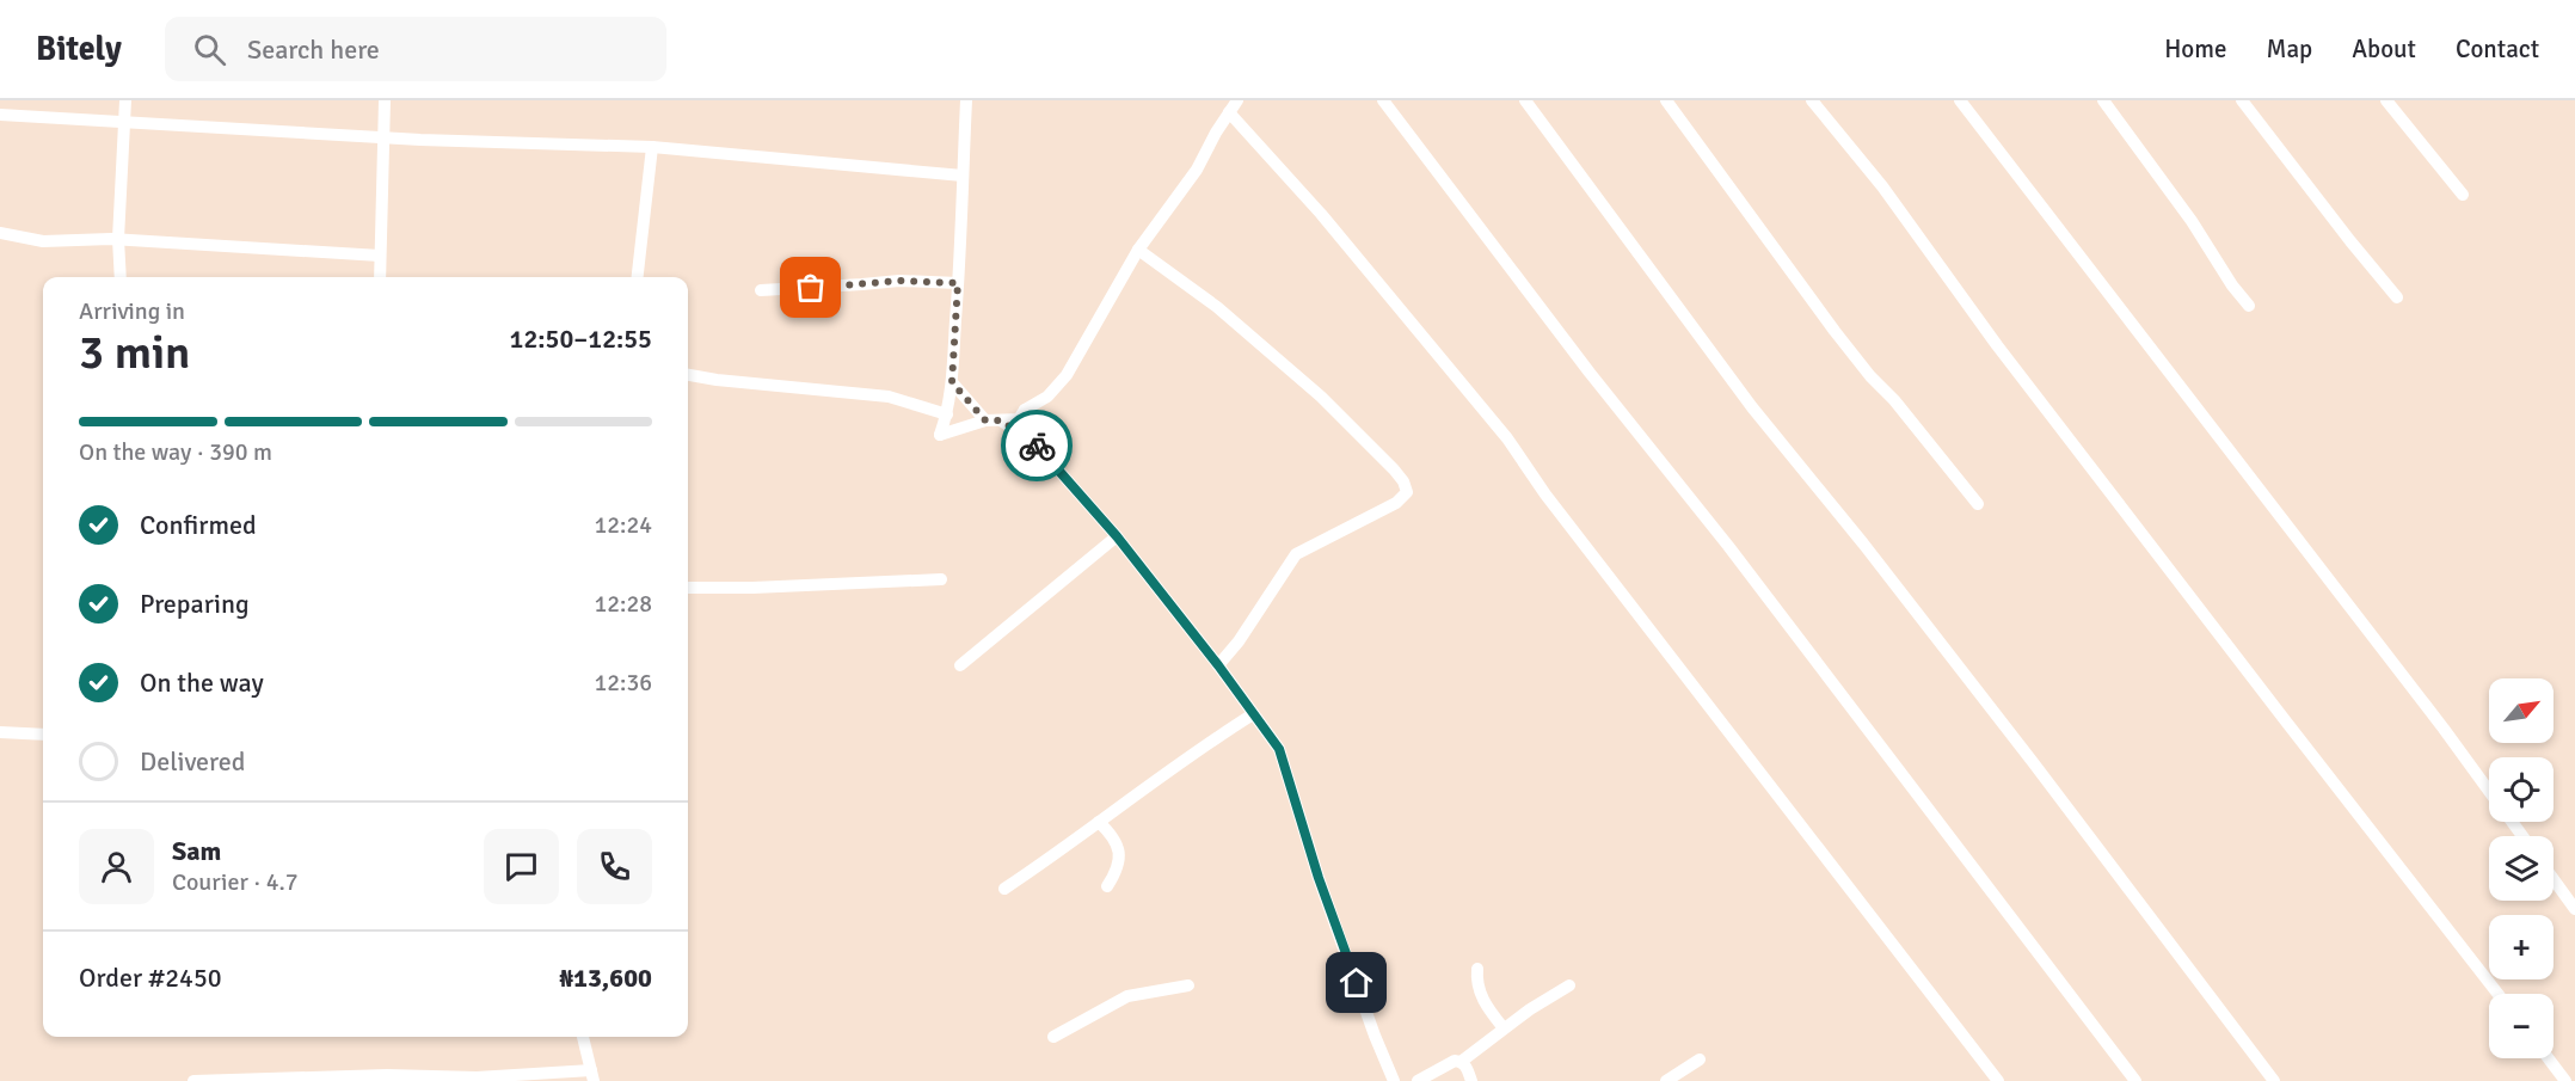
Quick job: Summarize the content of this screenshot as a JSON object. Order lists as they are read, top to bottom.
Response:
{
  "north": "top right",
  "page": {
    "header": "Bitely",
    "search": "Search here",
    "nav": [
      "Home",
      "Map",
      "About",
      "Contact"
    ],
    "heading": ["3 min", "Arriving in", "12:50–12:55"],
    "panel": [
      "Sam",
      "Courier · 4.7",
      "Order #2450",
      "₦13,600"
    ],
    "bar": "On the way · 390 m",
    "list": [
      ["Confirmed", "12:24"],
      ["Preparing", "12:28"],
      ["On the way", "12:36"],
      "Delivered"
    ],
    "map_buttons": ["+", "−"]
  }
}
